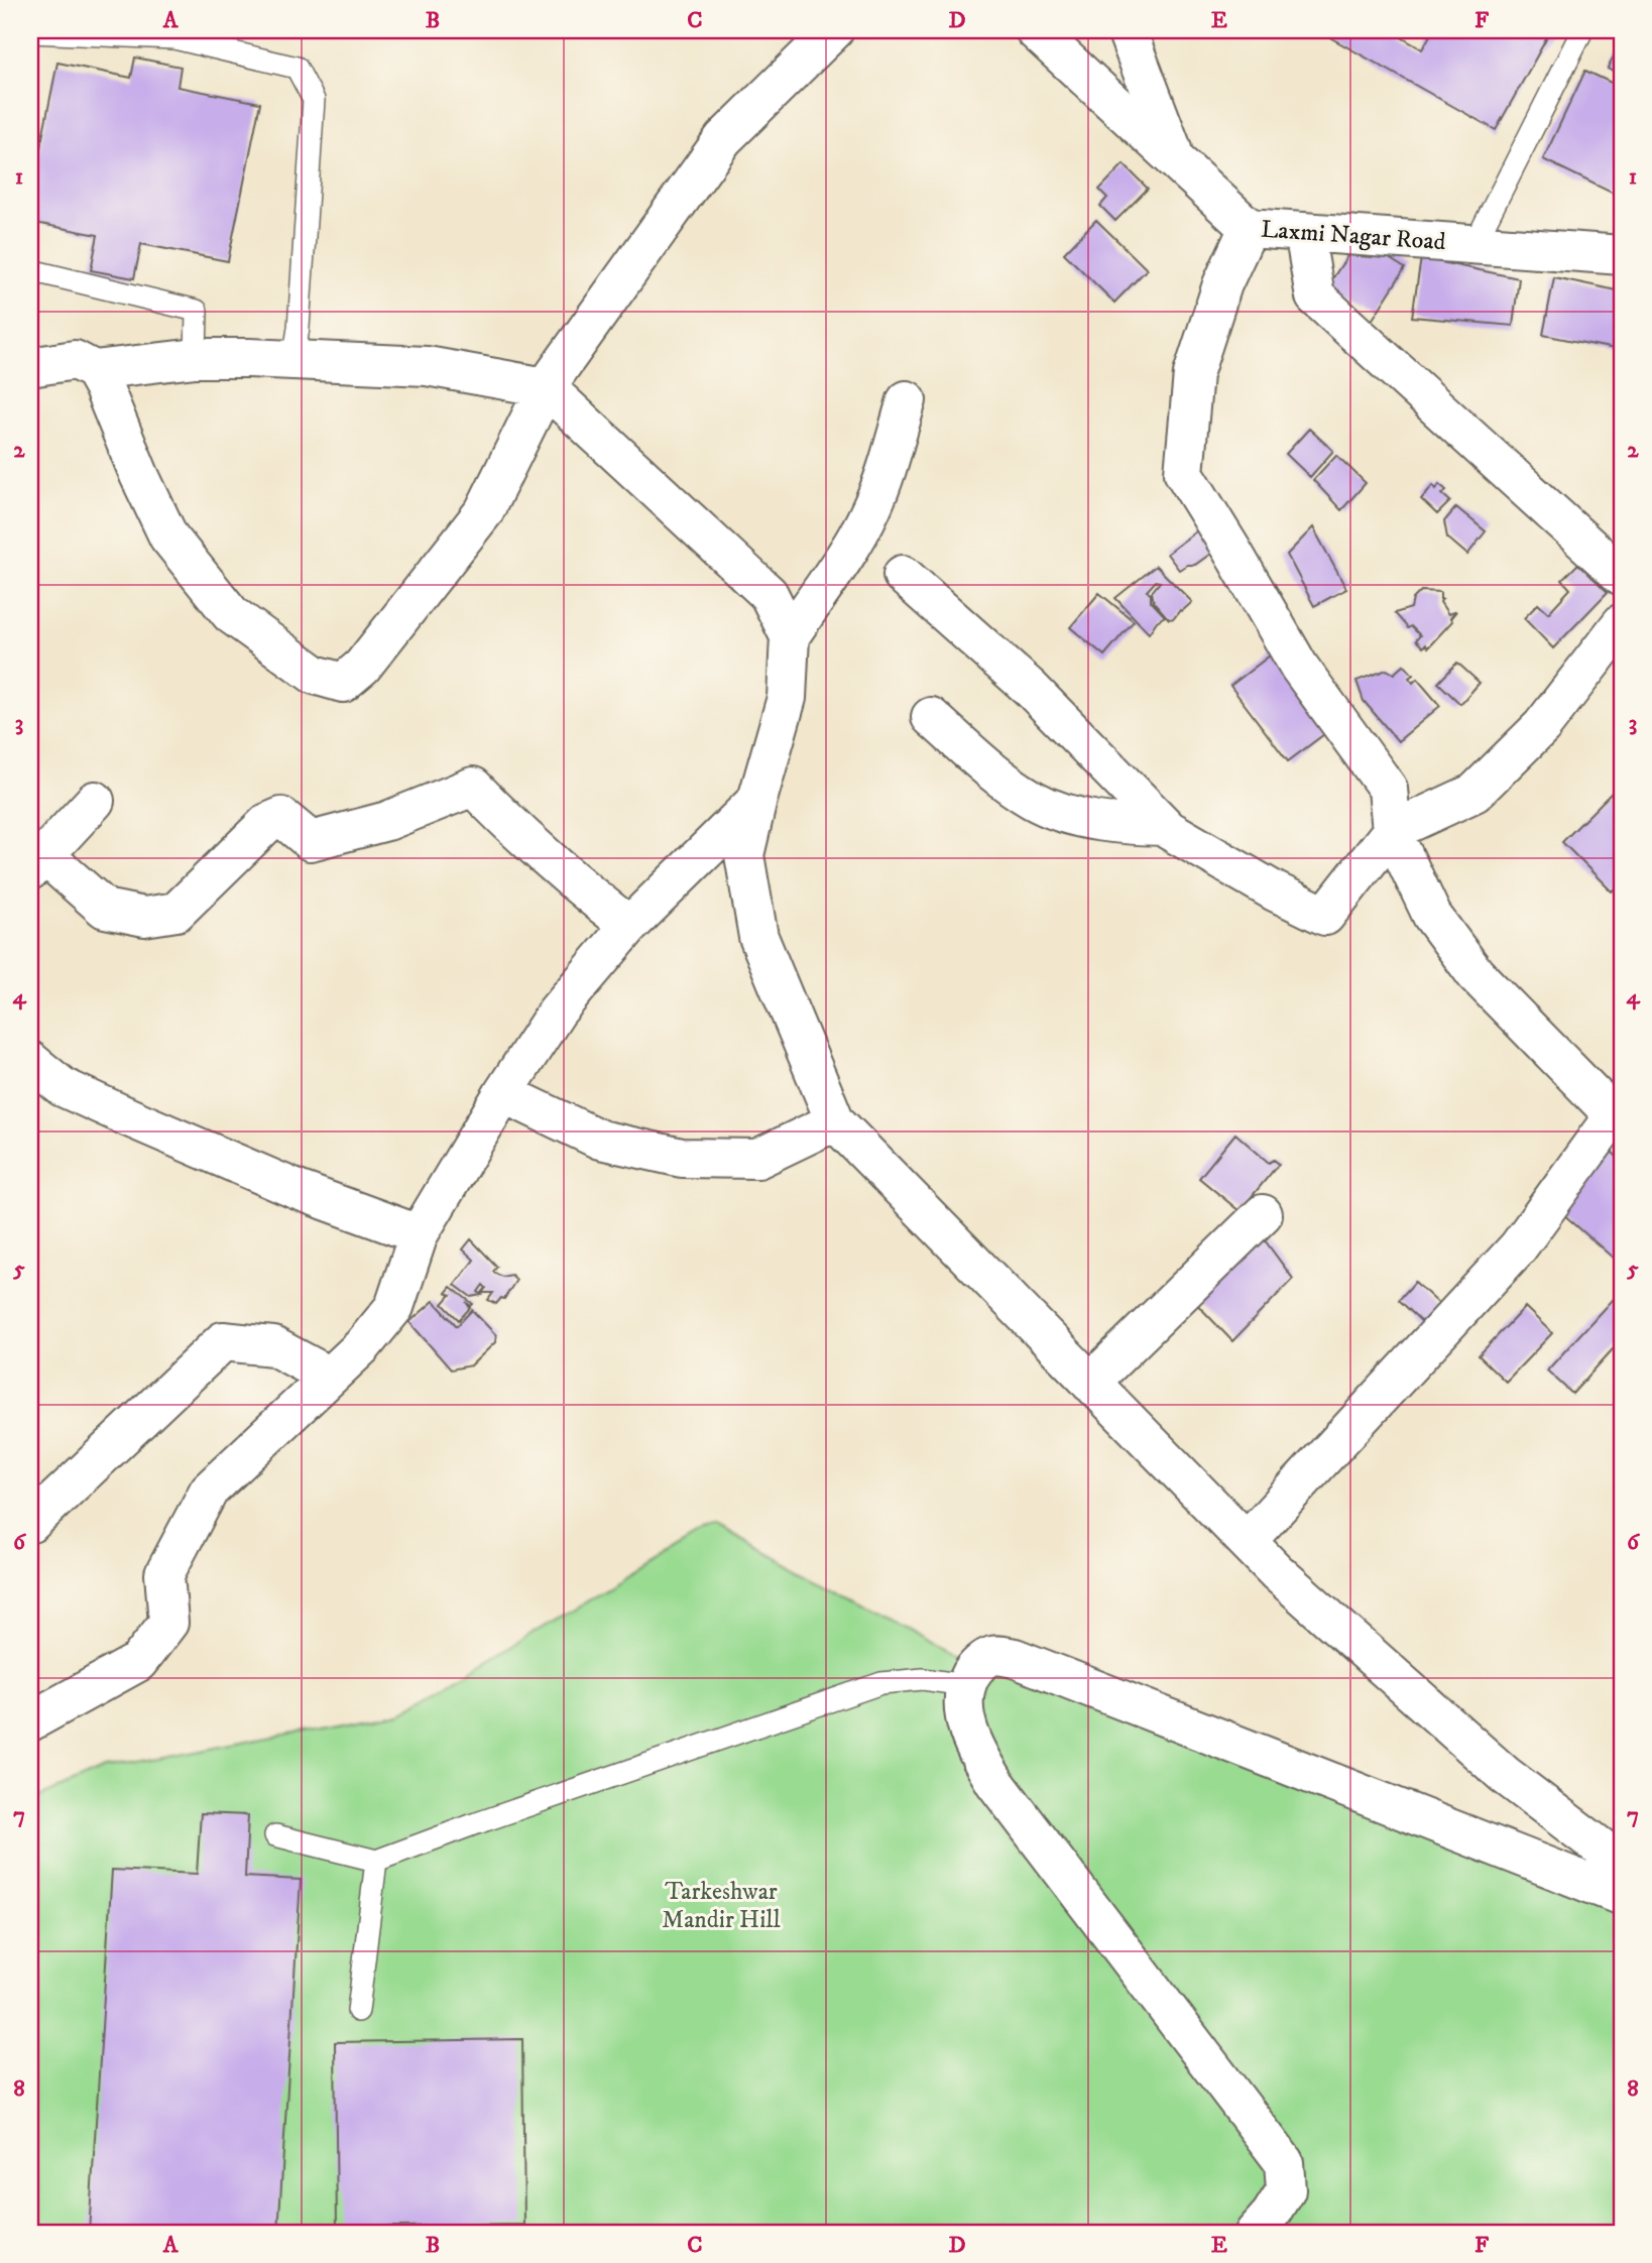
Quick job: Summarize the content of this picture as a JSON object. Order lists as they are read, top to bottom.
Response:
{
  "streets": {
    "street": ["Laxmi Nagar Road"]
  },
  "parks": ["Tarkeshwar Mandir Hill"],
  "grid": {
    "columns": [
      "A",
      "B",
      "C",
      "D",
      "E",
      "F"
    ],
    "rows": [
      "1",
      "2",
      "3",
      "4",
      "5",
      "6",
      "7",
      "8"
    ]
  }
}
